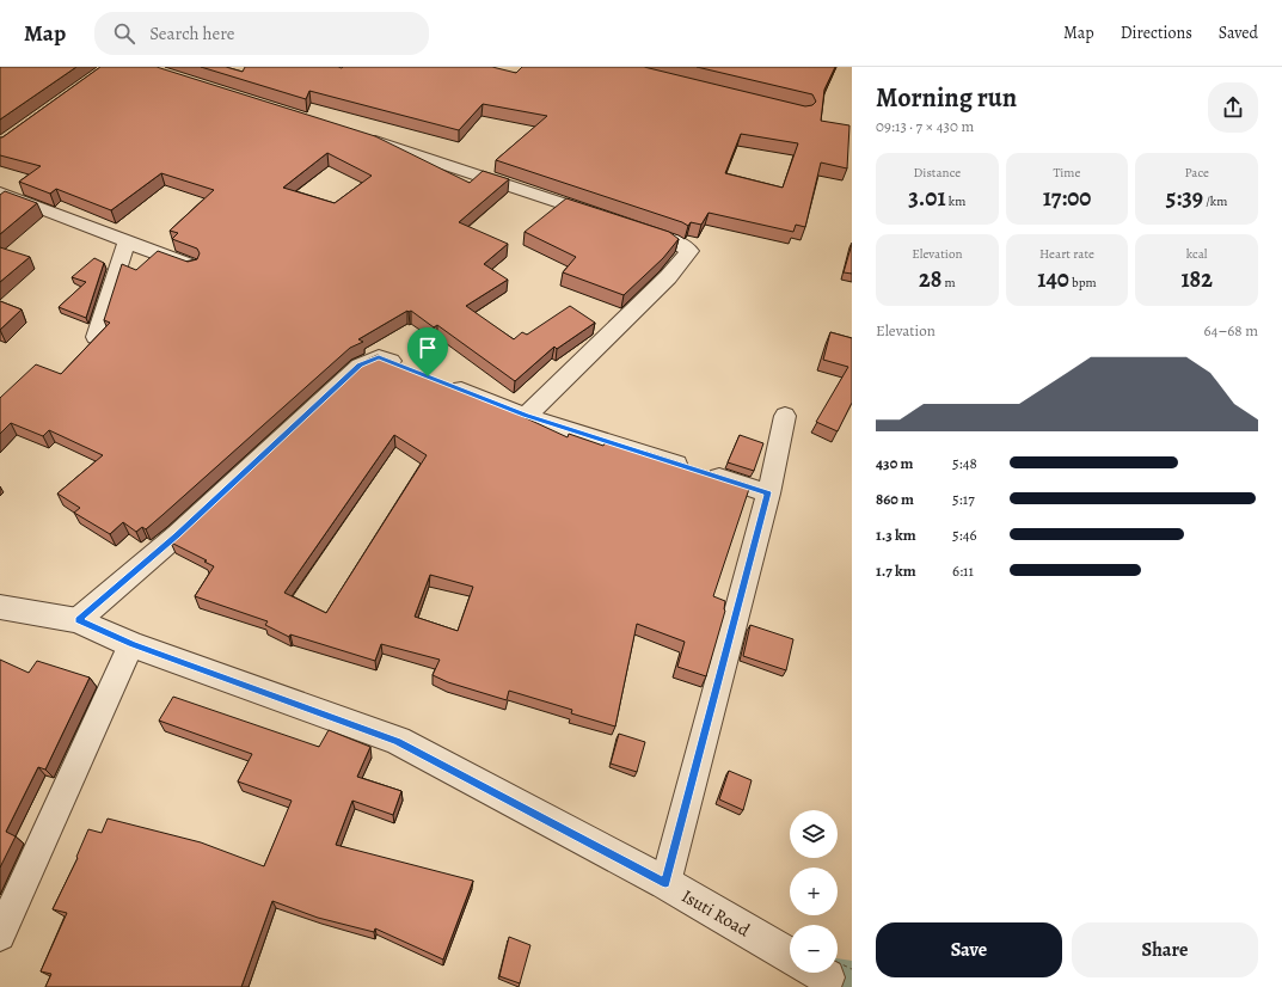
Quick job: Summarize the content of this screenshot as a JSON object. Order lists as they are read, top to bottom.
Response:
{
  "streets": {
    "street": ["Isuti Road"]
  },
  "page": {
    "header": "Map",
    "search": "Search here",
    "nav": ["Map", "Directions", "Saved"],
    "heading": ["Morning run", "09:13 · 7 × 430 m"],
    "stats": [
      ["Distance", "3.01 km"],
      ["Time", "17:00"],
      ["Pace", "5:39 /km"],
      ["Elevation", "28 m"],
      ["Heart rate", "140 bpm"],
      ["kcal", "182"]
    ],
    "chart": ["Elevation", "64–68 m"],
    "list": [
      {
        "name": "430 m",
        "note": "5:48"
      },
      {
        "name": "860 m",
        "note": "5:17"
      },
      {
        "name": "1.3 km",
        "note": "5:46"
      },
      {
        "name": "1.7 km",
        "note": "6:11"
      }
    ],
    "map_buttons": ["+", "−"],
    "buttons": ["Save", "Share"]
  }
}
